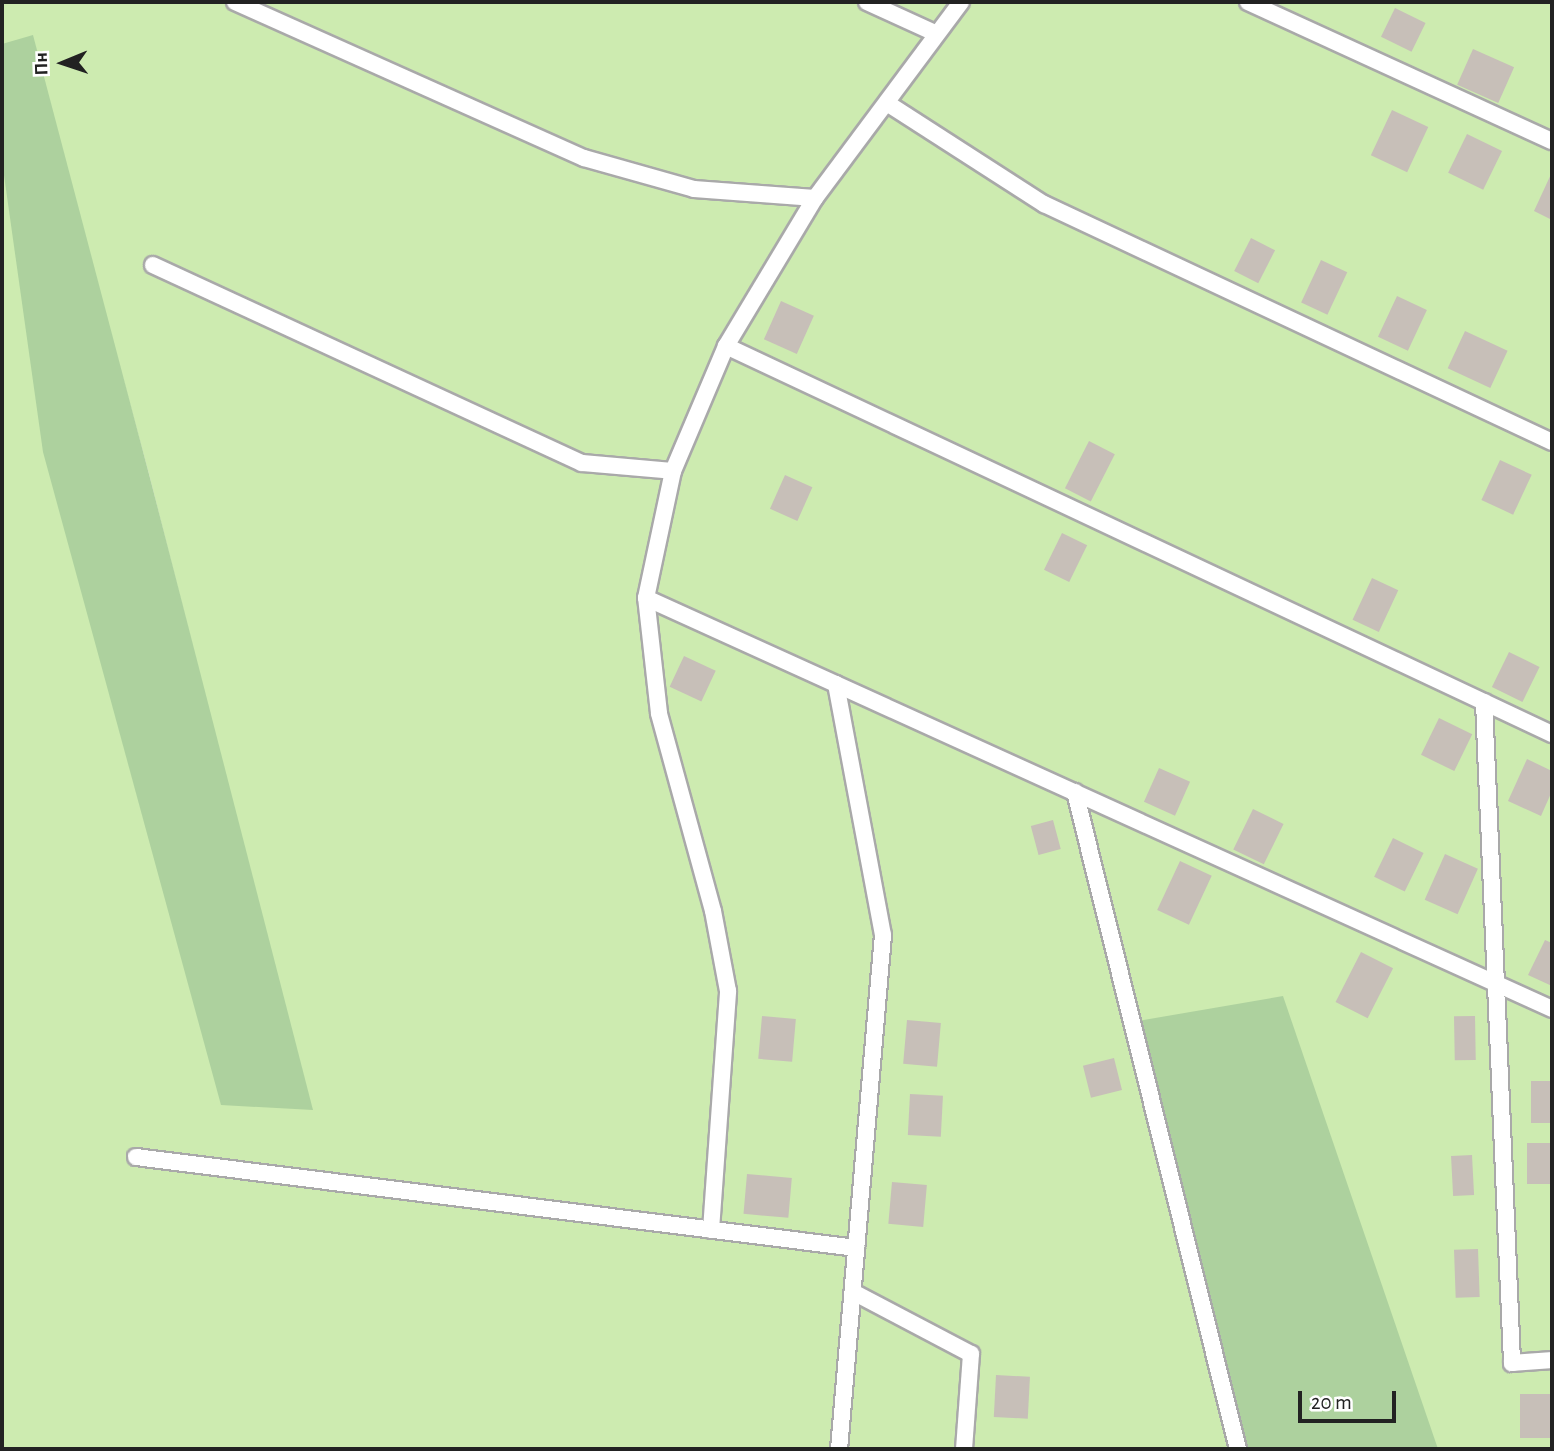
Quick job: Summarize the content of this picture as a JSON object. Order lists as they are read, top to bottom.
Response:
{
  "scale_bar": "20 m",
  "north": "left"
}
